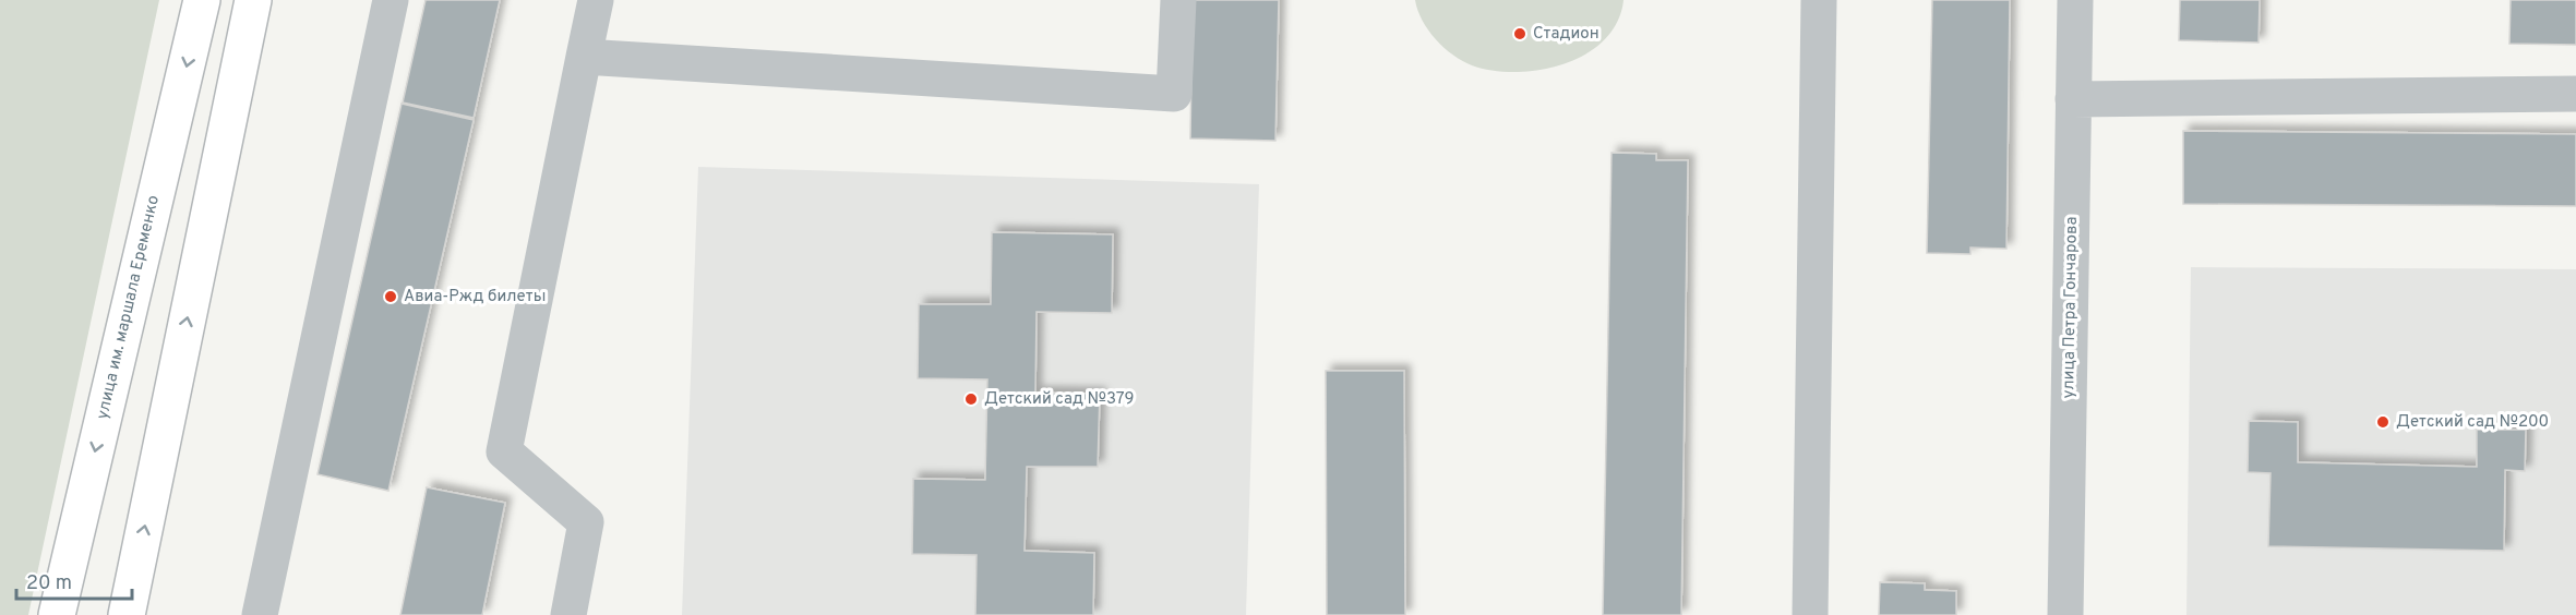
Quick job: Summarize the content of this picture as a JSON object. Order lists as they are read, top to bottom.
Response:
{
  "streets": {
    "highway": ["улица им. маршала Еременко"],
    "street": ["улица Петра Гончарова"]
  },
  "places": [
    "Стадион",
    "Авиа-Ржд билеты",
    "Детский сад №379",
    "Детский сад №200"
  ],
  "scale_bar": "20 m"
}
